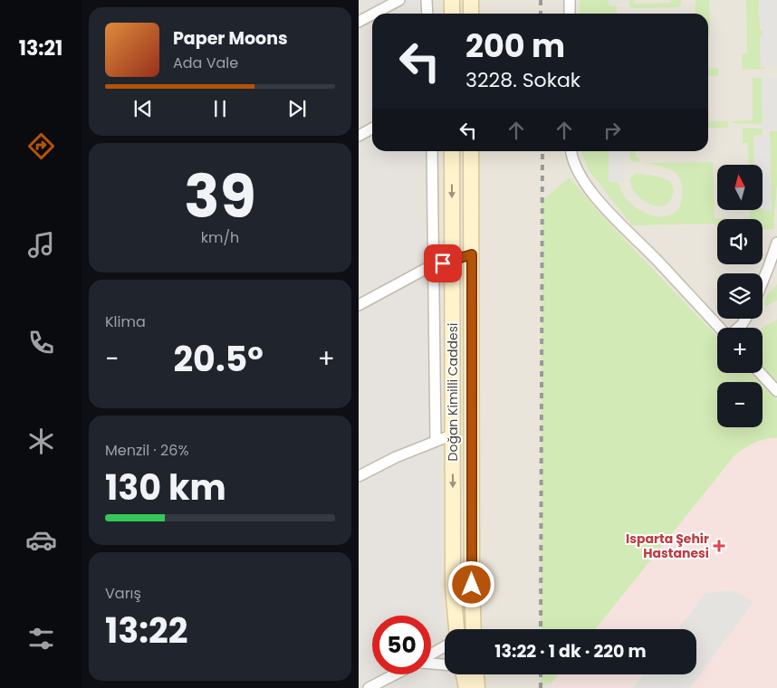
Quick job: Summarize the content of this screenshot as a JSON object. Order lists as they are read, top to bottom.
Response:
{
  "streets": {
    "main road": ["Doğan Kimilli Caddesi"]
  },
  "places": {
    "health": ["Isparta Şehir Hastanesi"]
  },
  "north": "top",
  "page": {
    "tabs": "13:21",
    "turn": ["200 m", "3228. Sokak"],
    "song": ["Paper Moons", "Ada Vale"],
    "tile": [
      ["39", "km/h"],
      "Klima",
      ["Menzil · 26%", "130 km"],
      ["Varış", "13:22"]
    ],
    "map_buttons": ["+", "−"],
    "heat": ["−", "20.5°", "+"],
    "limit": "50",
    "trip": "13:22 · 1 dk · 220 m"
  }
}
